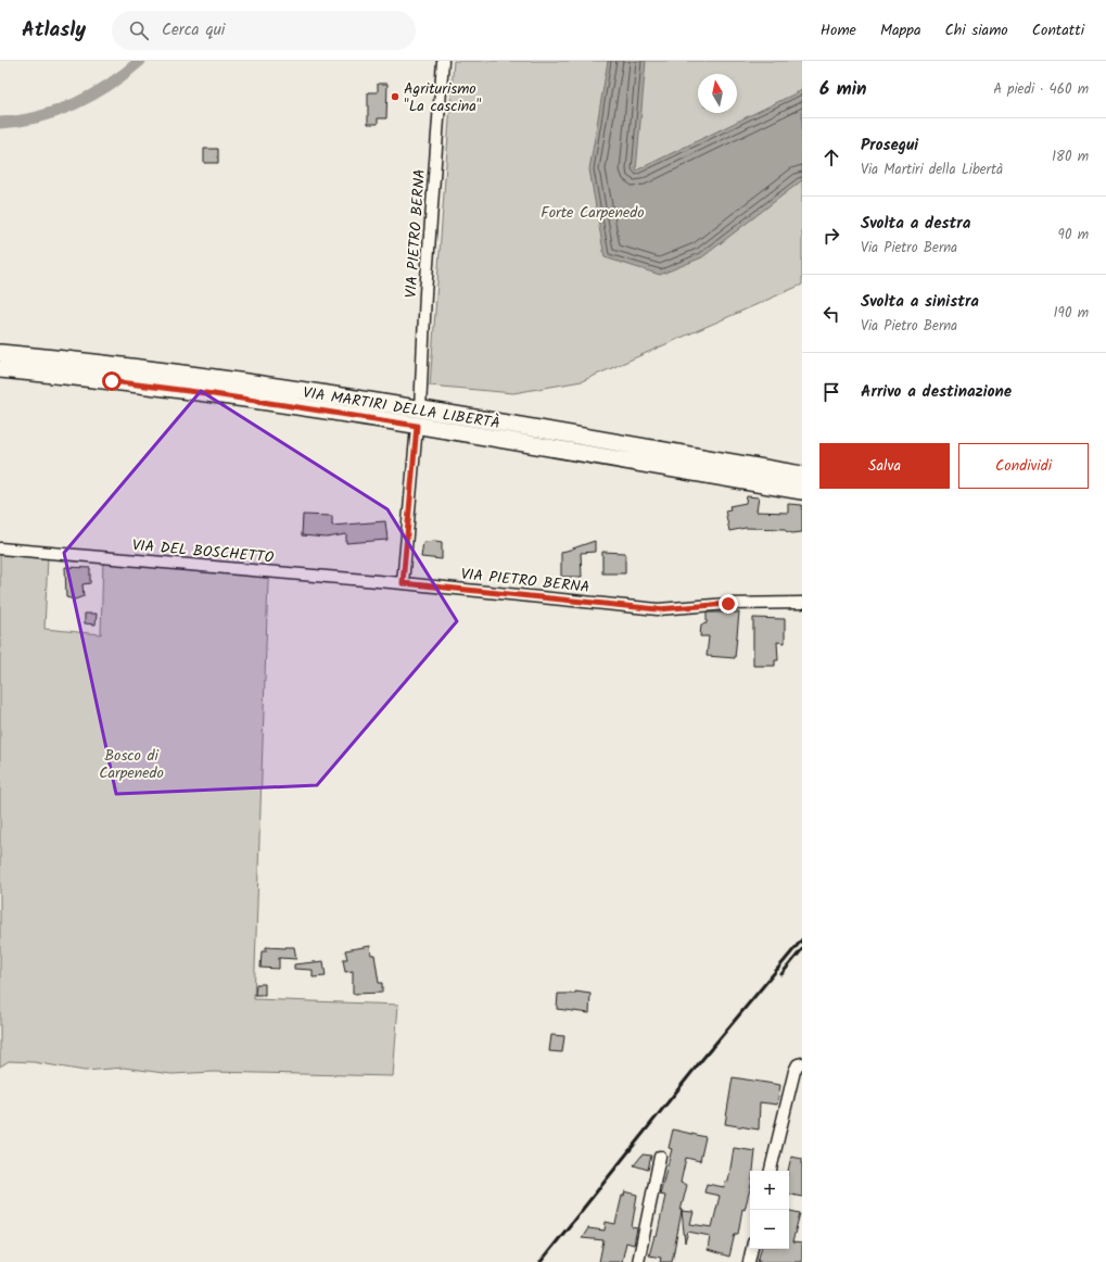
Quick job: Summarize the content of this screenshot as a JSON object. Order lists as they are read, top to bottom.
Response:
{
  "streets": {
    "main road": ["VIA MARTIRI DELLA LIBERTÀ"],
    "street": ["VIA PIETRO BERNA", "VIA DEL BOSCHETTO"]
  },
  "crossings": [
    ["VIA PIETRO BERNA", "VIA MARTIRI DELLA LIBERTÀ"],
    ["VIA PIETRO BERNA", "VIA DEL BOSCHETTO"]
  ],
  "parks": ["Forte Carpenedo", "Bosco di Carpenedo"],
  "places": ["Agriturismo \"La cascina\""],
  "north": "top",
  "page": {
    "header": "Atlasly",
    "search": "Cerca qui",
    "nav": [
      "Home",
      "Mappa",
      "Chi siamo",
      "Contatti"
    ],
    "heading": ["6 min", "A piedi · 460 m"],
    "list": [
      ["Prosegui", "Via Martiri della Libertà", "180 m"],
      ["Svolta a destra", "Via Pietro Berna", "90 m"],
      ["Svolta a sinistra", "Via Pietro Berna", "190 m"],
      "Arrivo a destinazione"
    ],
    "buttons": ["Salva", "Condividi"],
    "map_buttons": ["+", "−"]
  }
}
